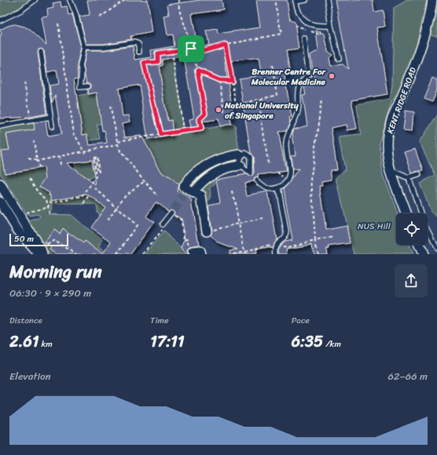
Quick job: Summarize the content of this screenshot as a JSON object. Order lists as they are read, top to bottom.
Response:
{
  "streets": {
    "street": ["KENT RIDGE ROAD"]
  },
  "parks": ["NUS Hill"],
  "places": ["Brenner Centre For Molecular Medicine", "National University of Singapore"],
  "scale_bar": "50 m",
  "page": {
    "scale": "50 m",
    "heading": ["Morning run", "06:30 · 9 × 290 m"],
    "stats": [
      ["Distance", "2.61 km"],
      ["Time", "17:11"],
      ["Pace", "6:35 /km"]
    ],
    "chart": ["Elevation", "62–66 m"]
  }
}
